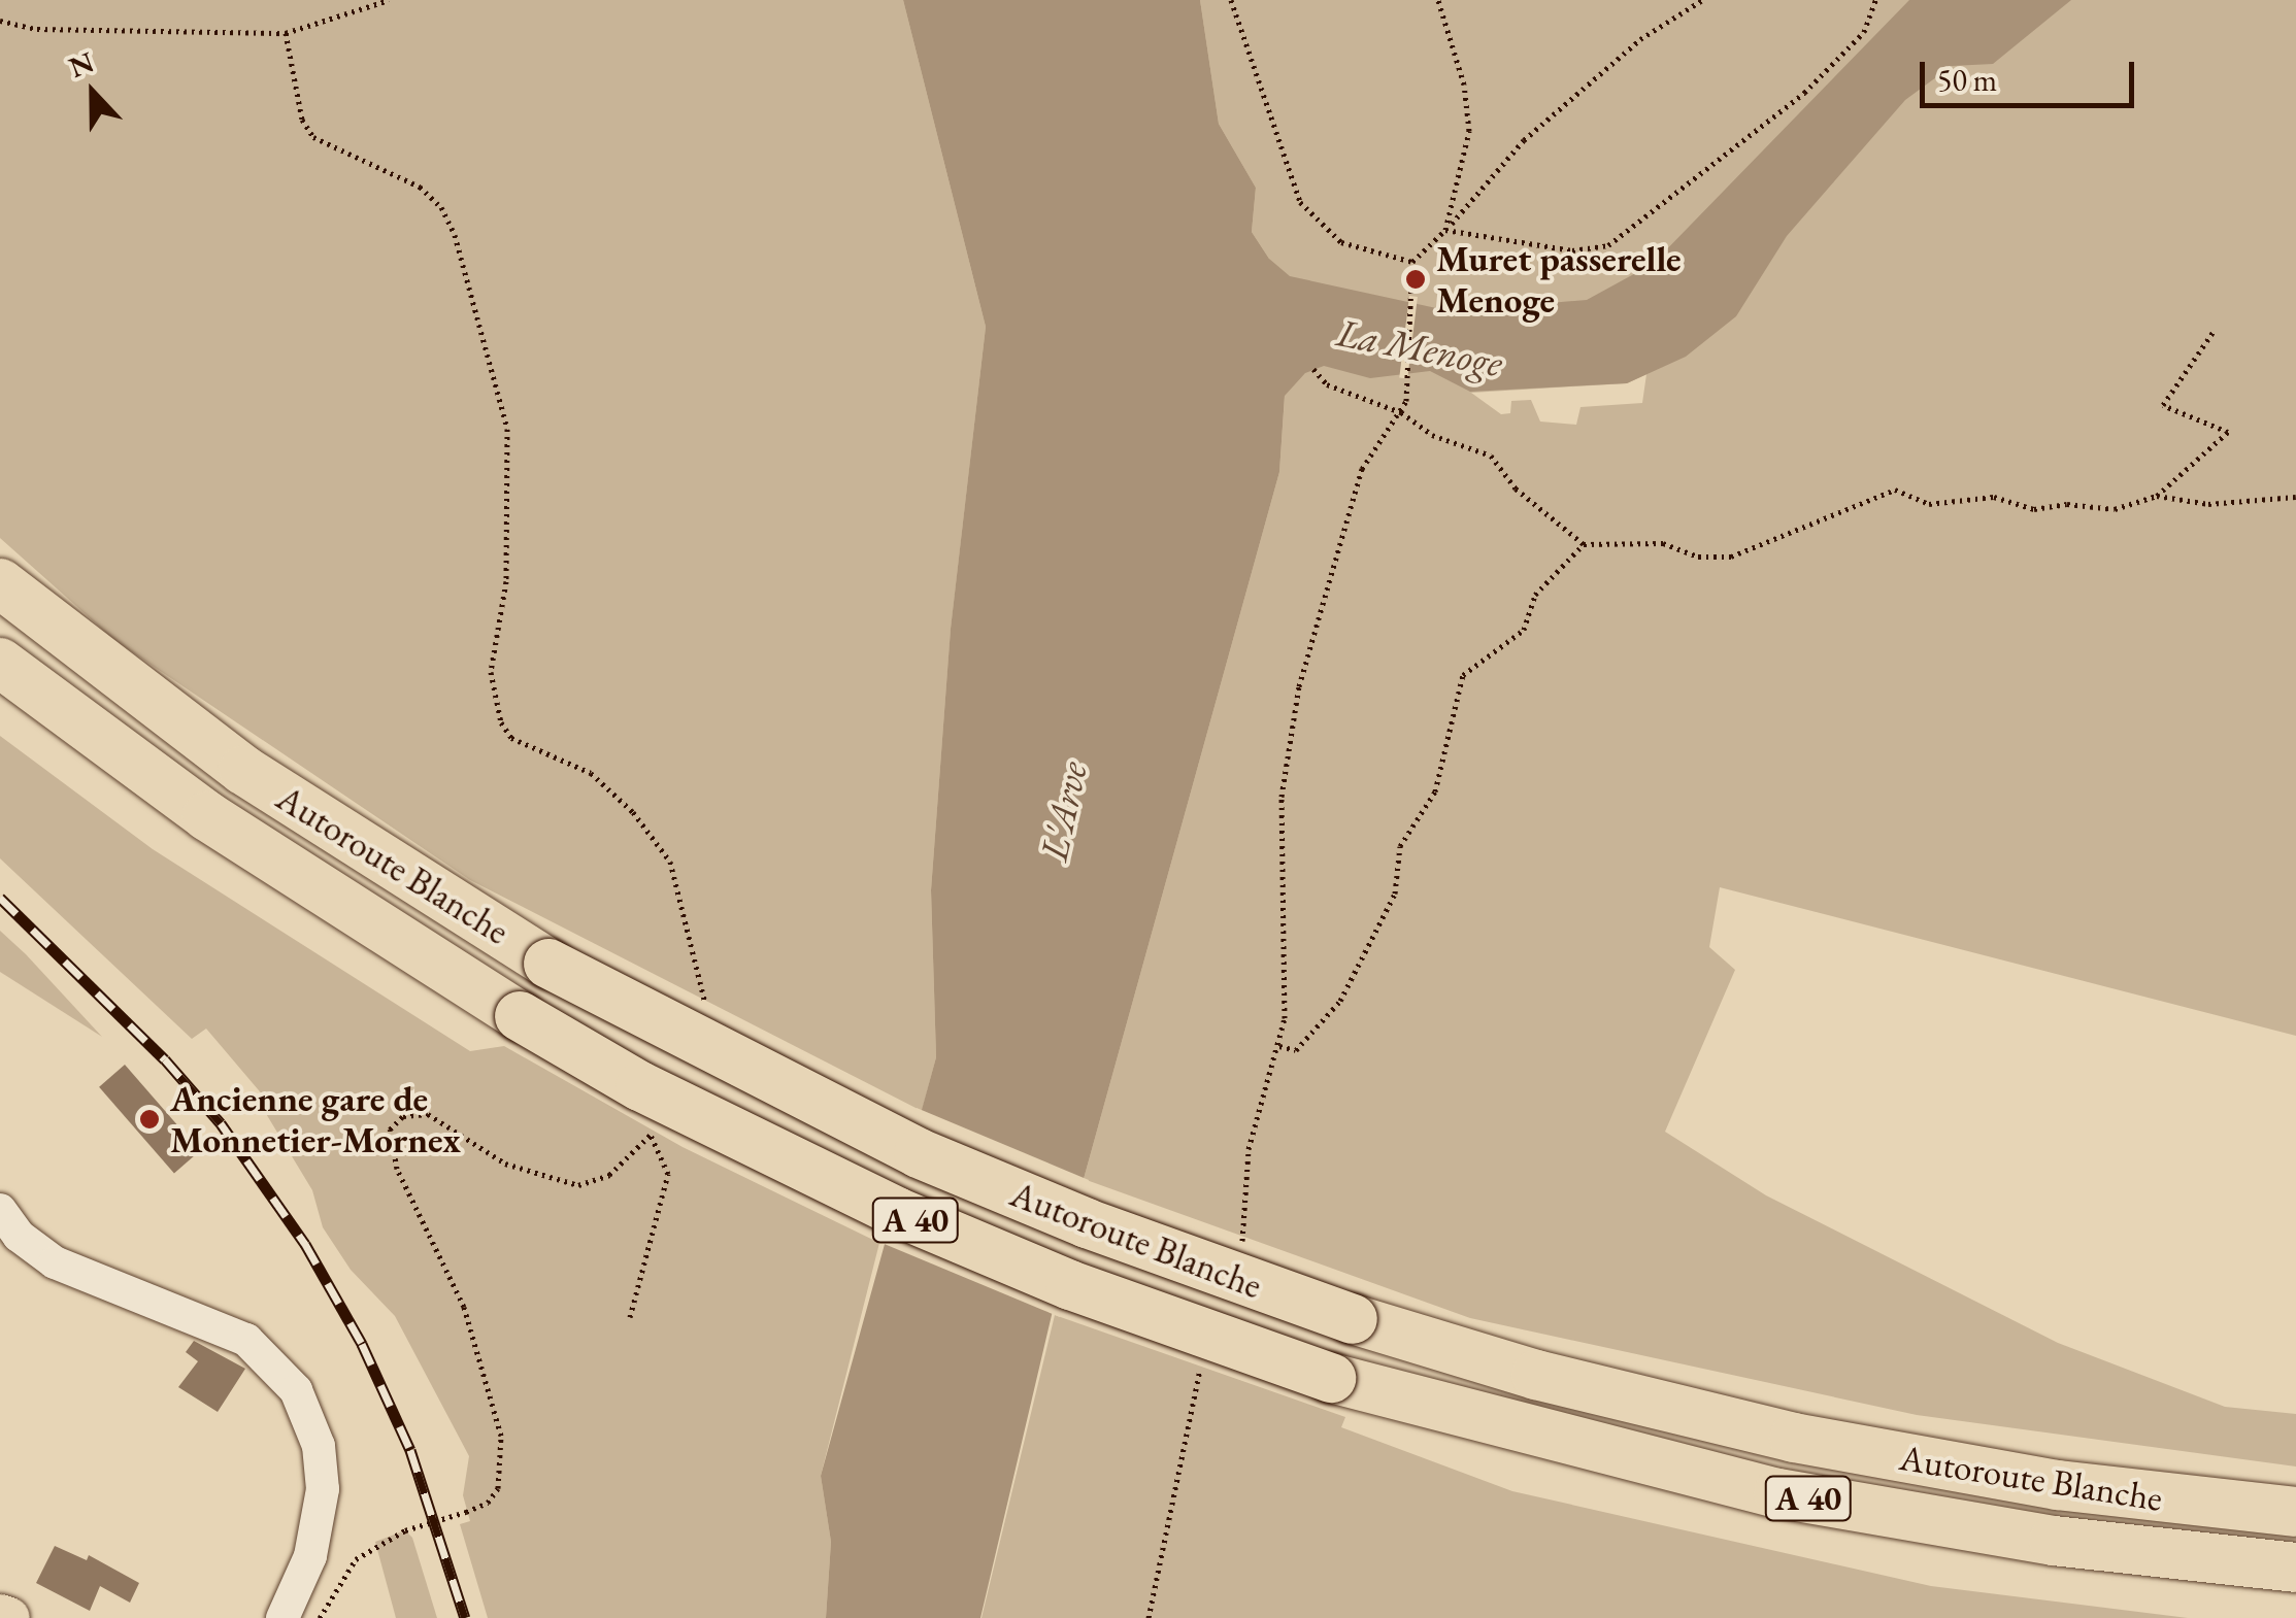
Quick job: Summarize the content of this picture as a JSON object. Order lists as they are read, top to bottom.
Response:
{
  "streets": {
    "highway": ["Autoroute Blanche", "A 40"]
  },
  "water": ["La Menoge", "L'Arve"],
  "places": ["Muret passerelle Menoge", "Ancienne gare de Monnetier-Mornex"],
  "scale_bar": "50 m",
  "north": "top"
}
